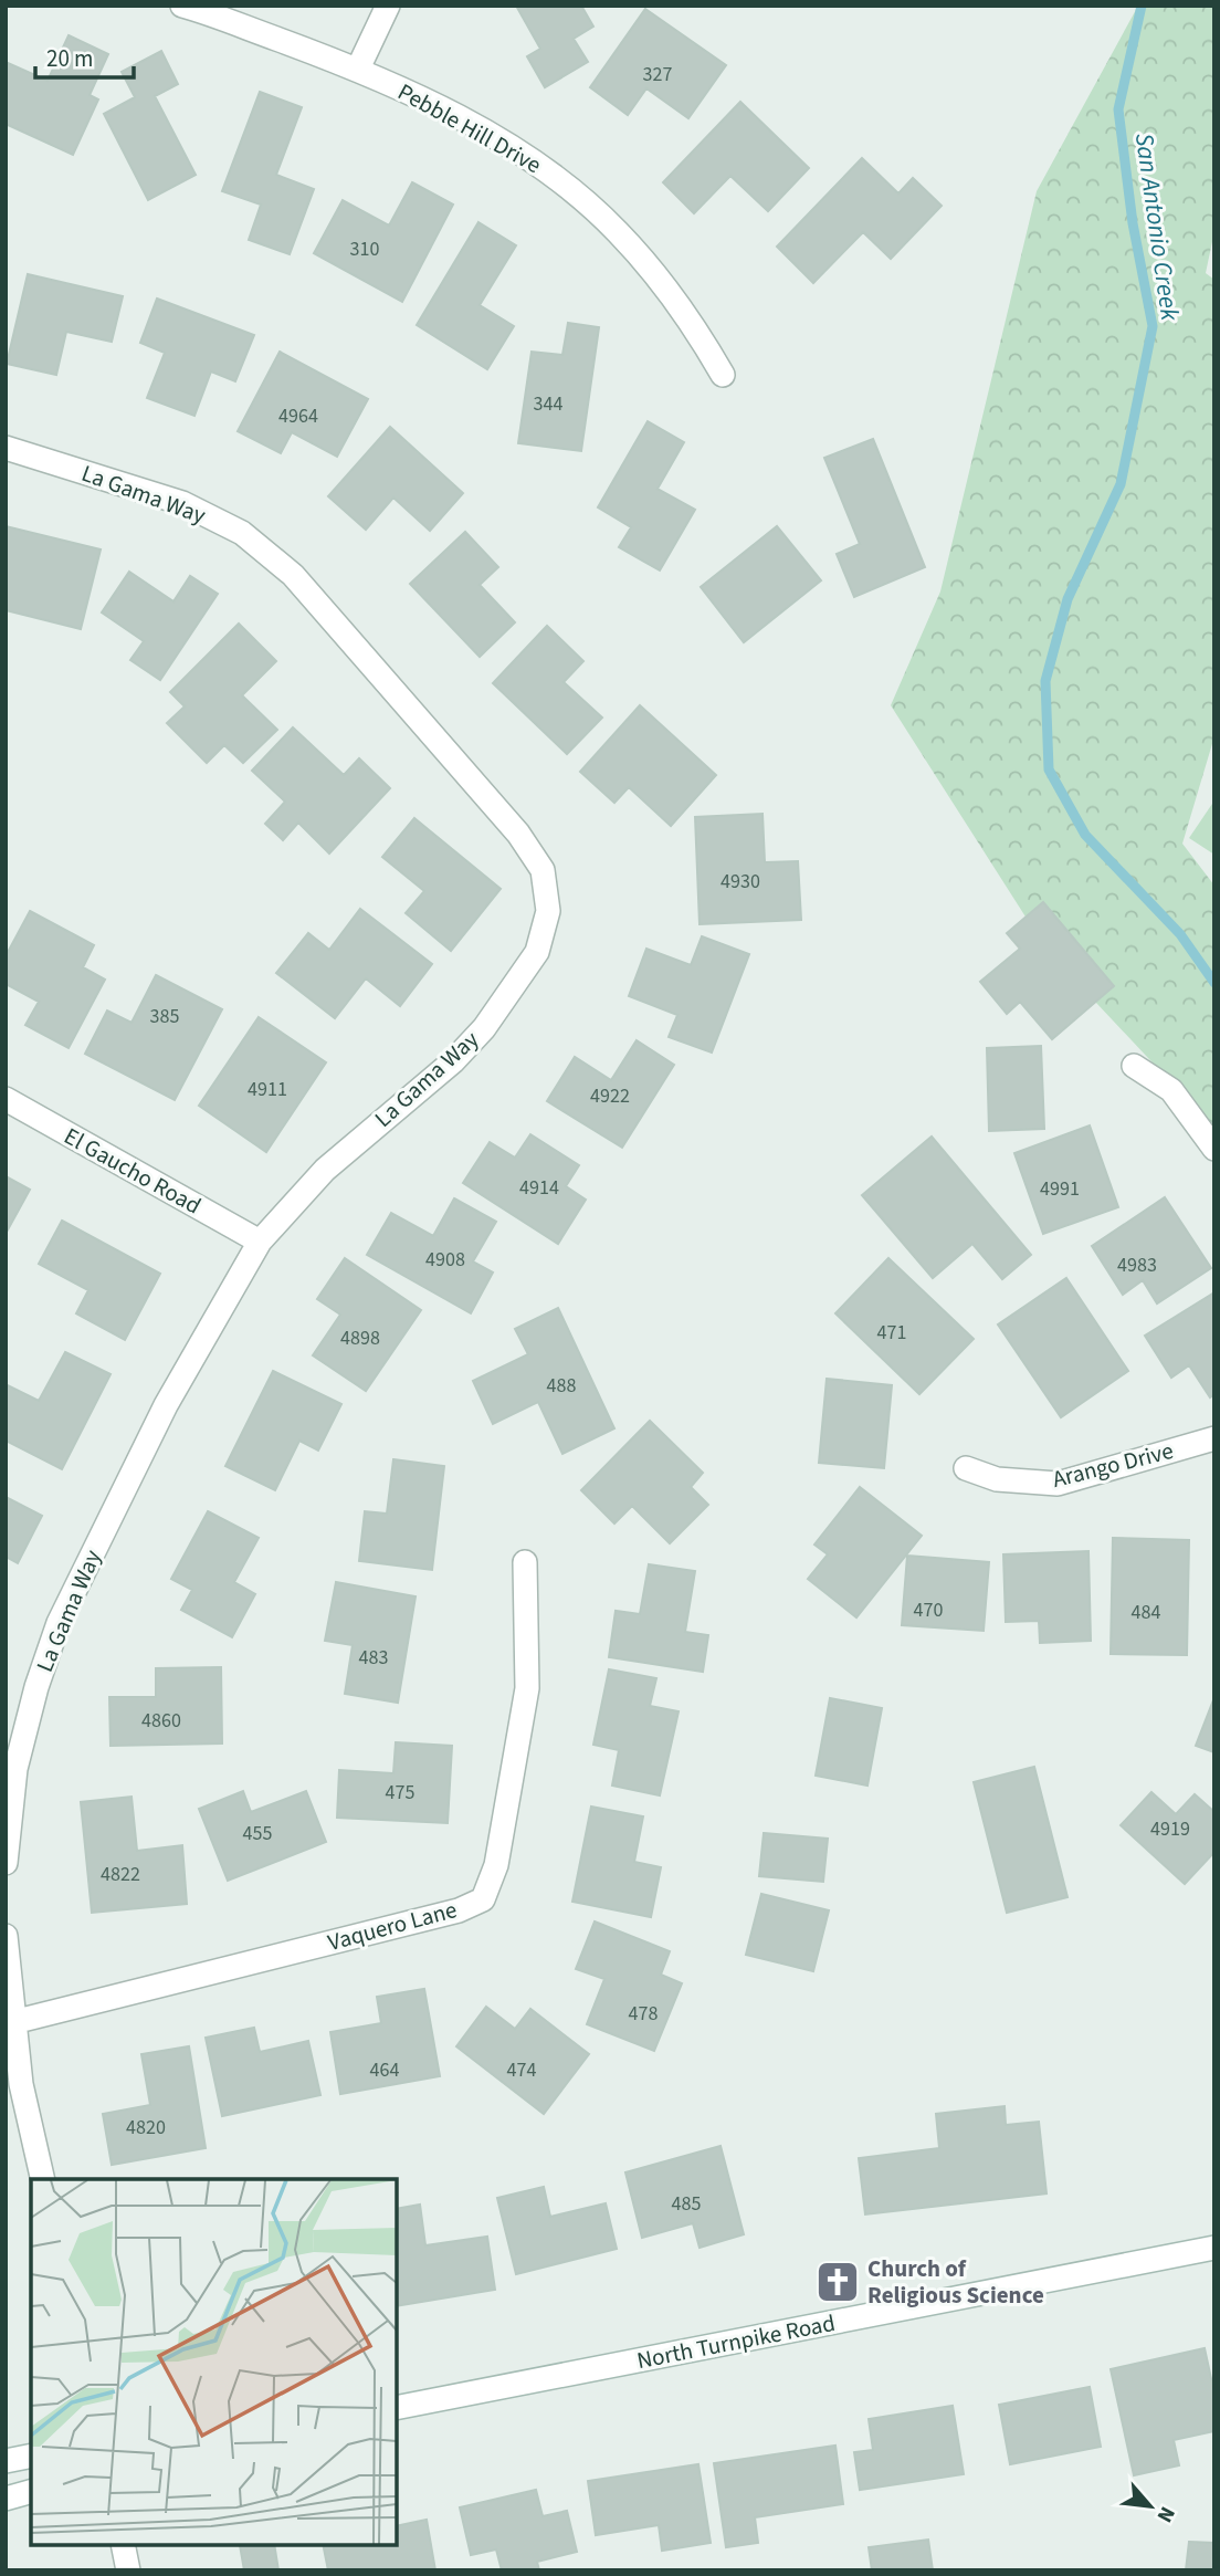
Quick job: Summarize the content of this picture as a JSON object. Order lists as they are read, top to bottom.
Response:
{
  "streets": {
    "street": [
      "Pebble Hill Drive",
      "La Gama Way",
      "El Gaucho Road",
      "Arango Drive",
      "Vaquero Lane",
      "North Turnpike Road"
    ]
  },
  "crossings": [
    ["La Gama Way", "El Gaucho Road"]
  ],
  "water": ["San Antonio Creek"],
  "places": {
    "church": ["Church of Religious Science"]
  },
  "house_numbers": [
    "327",
    "310",
    "344",
    "4964",
    "4930",
    "385",
    "4911",
    "4922",
    "4914",
    "4991",
    "4908",
    "4983",
    "471",
    "4898",
    "488",
    "470",
    "484",
    "483",
    "4860",
    "475",
    "4919",
    "455",
    "4822",
    "478",
    "464",
    "474",
    "4820",
    "485"
  ],
  "scale_bar": "20 m",
  "north": "bottom right"
}
